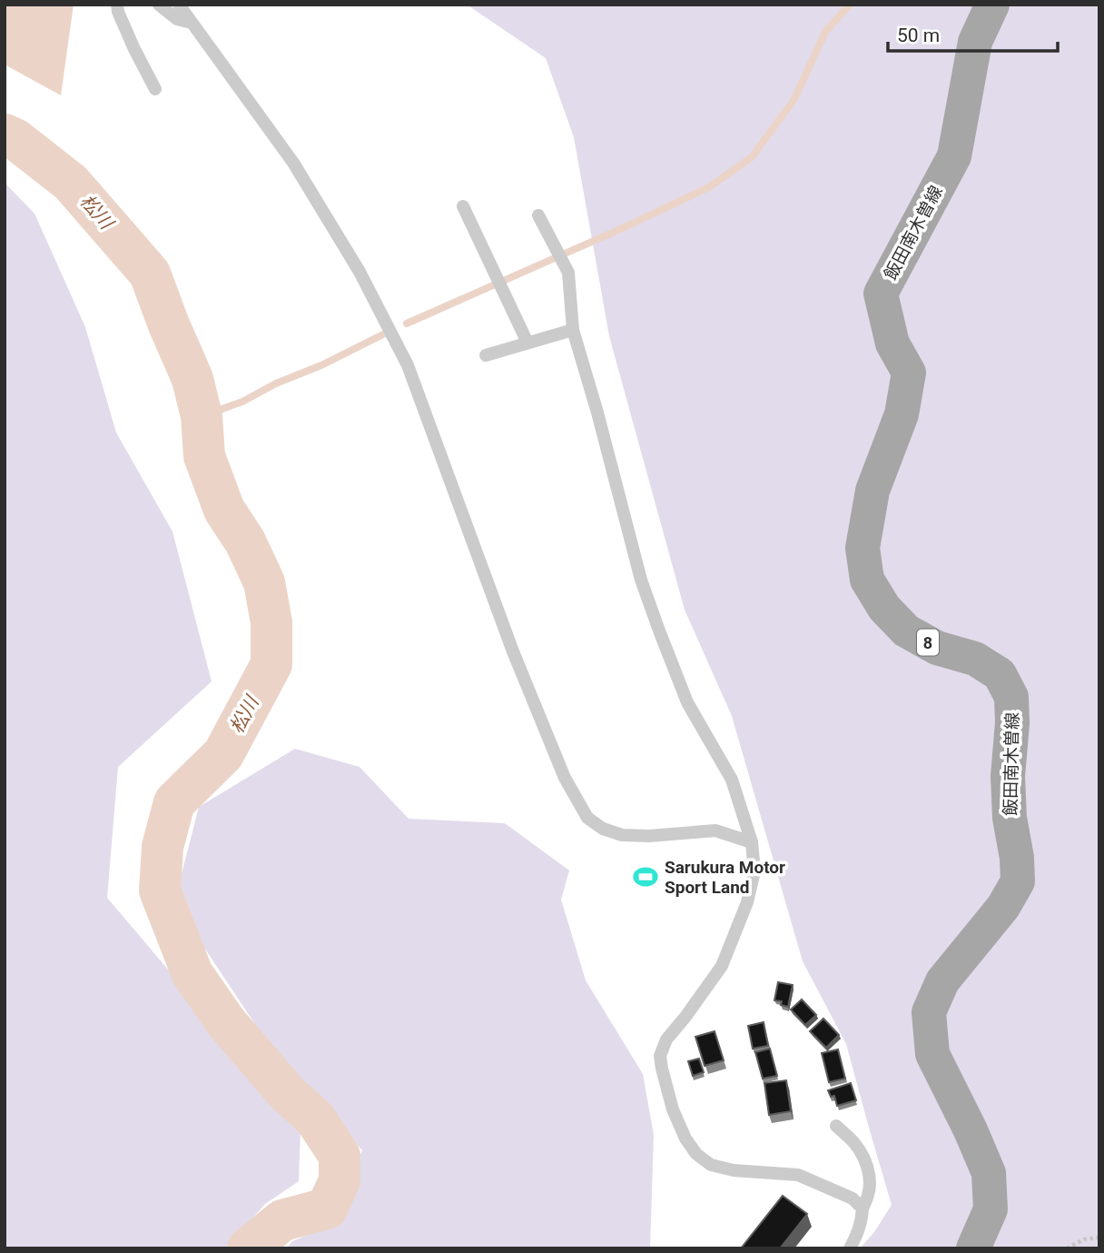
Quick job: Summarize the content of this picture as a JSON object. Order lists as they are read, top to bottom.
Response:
{
  "streets": {
    "main road": ["飯田南木曽線", "8"]
  },
  "water": ["松川"],
  "places": {
    "sports": ["Sarukura Motor Sport Land"]
  },
  "scale_bar": "50 m"
}
